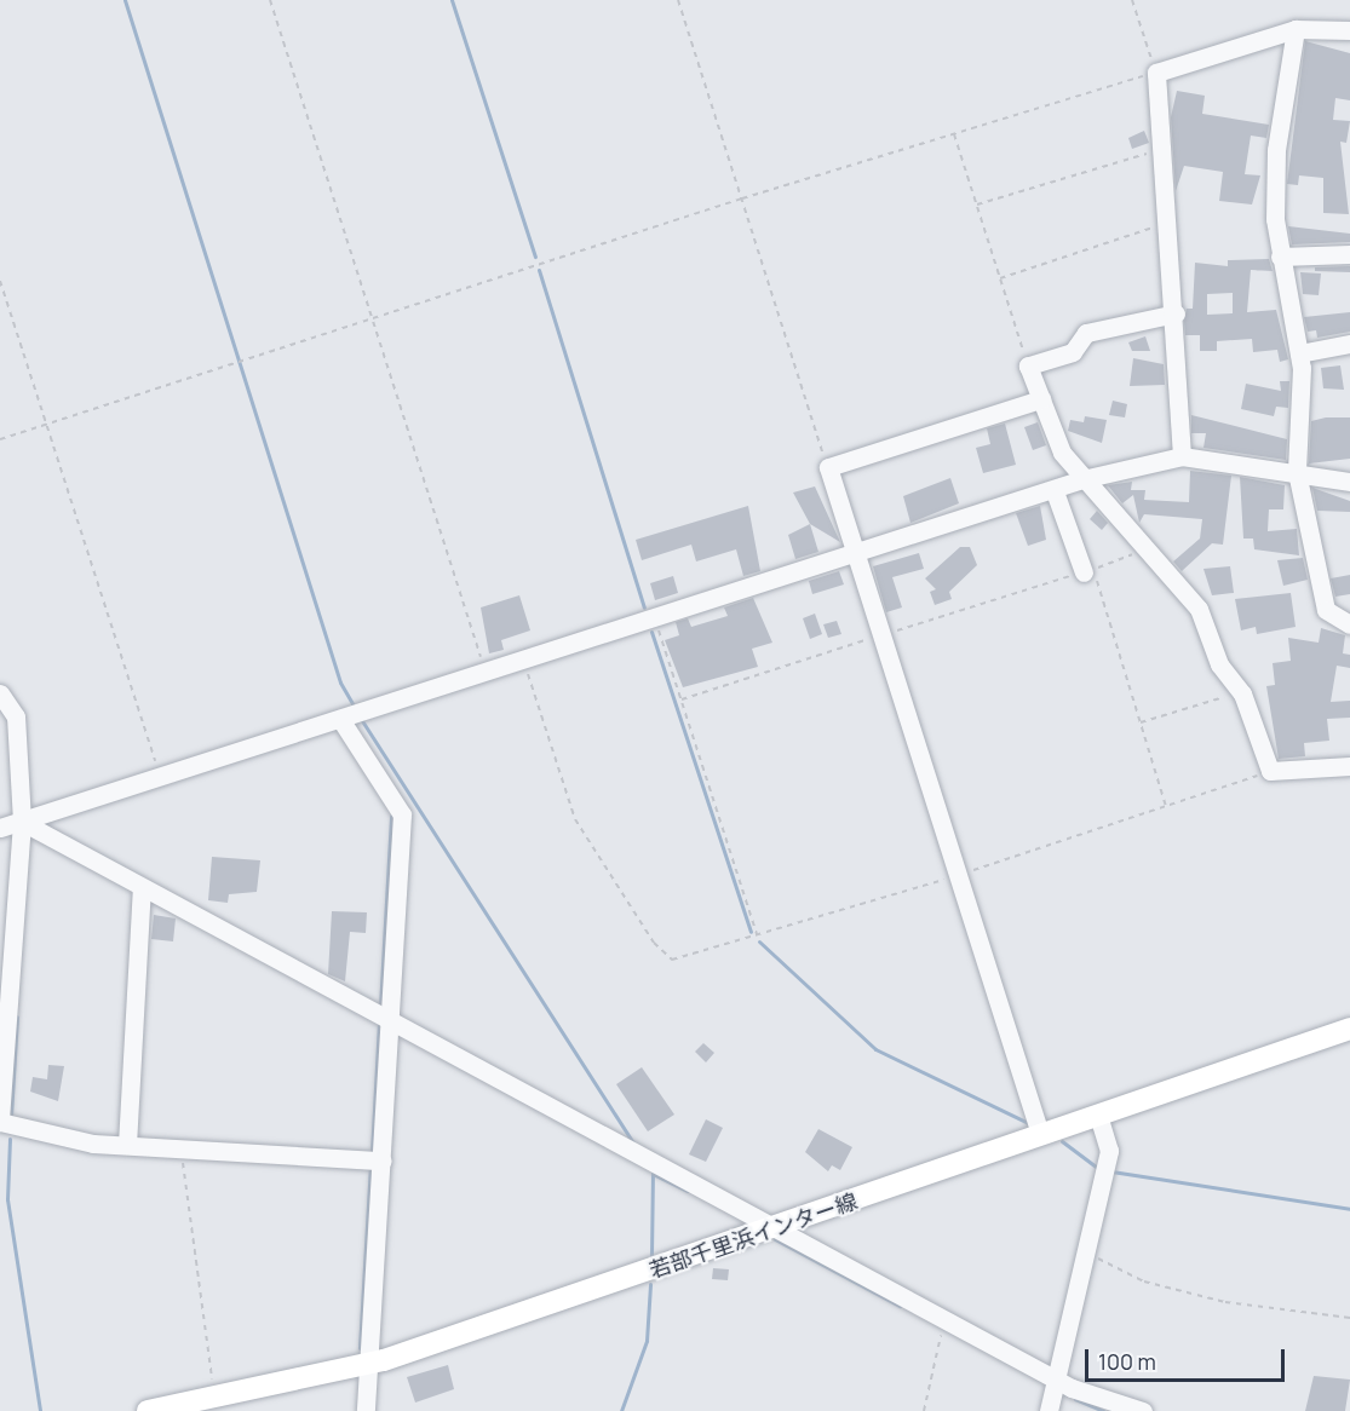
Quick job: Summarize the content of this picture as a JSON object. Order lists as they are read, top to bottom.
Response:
{
  "streets": {
    "main road": ["若部千里浜インター線"]
  },
  "scale_bar": "100 m"
}
